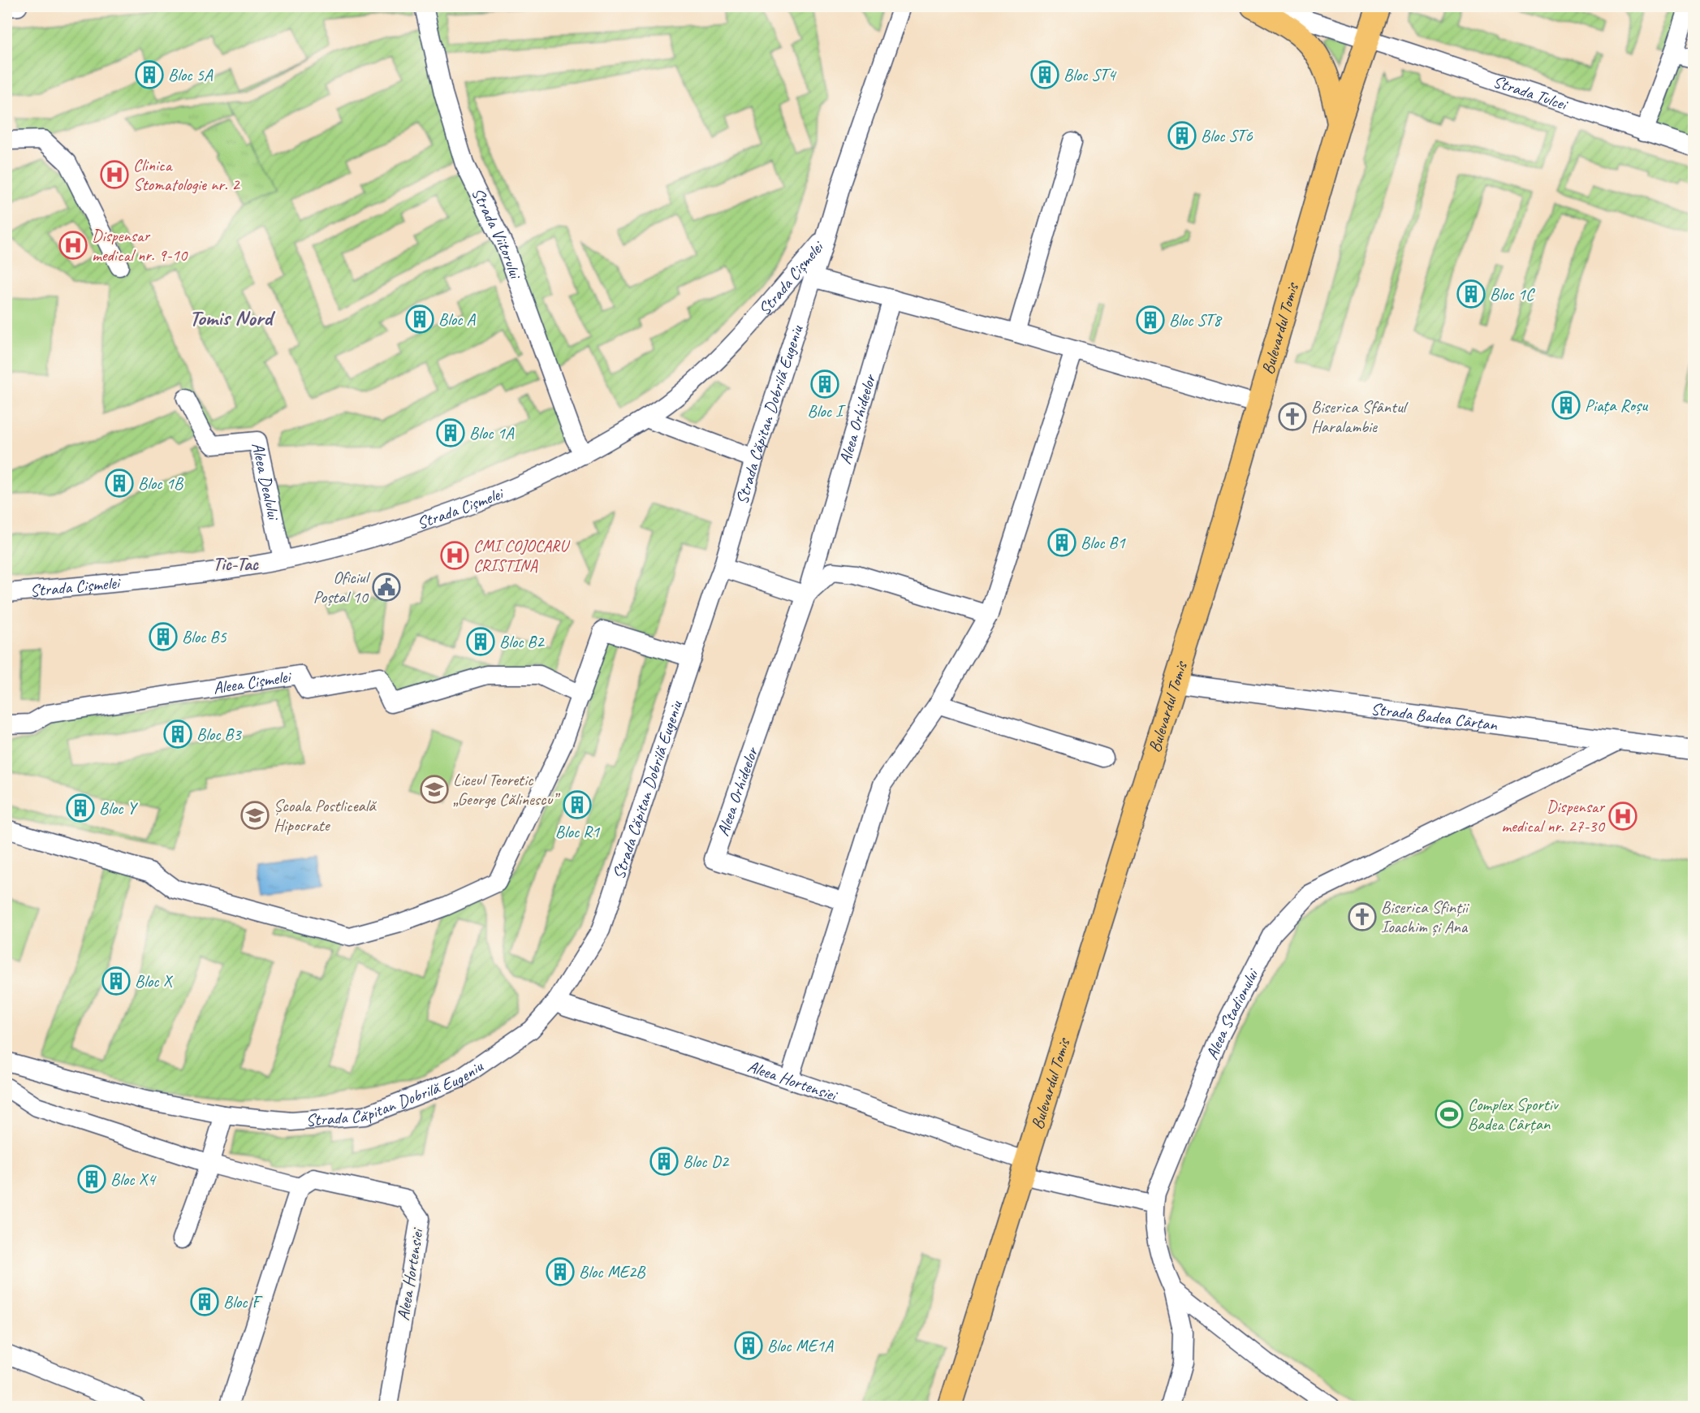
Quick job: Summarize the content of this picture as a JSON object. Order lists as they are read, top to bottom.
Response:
{
  "streets": {
    "main road": ["Bulevardul Tomis"],
    "street": [
      "Strada Tulcei",
      "Strada Viitorului",
      "Strada Cișmelei",
      "Strada Căpitan Dobrilă Eugeniu",
      "Aleea Orhideelor",
      "Aleea Dealului",
      "Aleea Cișmelei",
      "Strada Badea Cârțan",
      "Aleea Stadionului",
      "Aleea Hortensiei"
    ]
  },
  "crossings": [
    ["Strada Tulcei", "Bulevardul Tomis"],
    ["Strada Viitorului", "Strada Cișmelei"],
    ["Strada Cișmelei", "Strada Căpitan Dobrilă Eugeniu"],
    ["Strada Cișmelei", "Aleea Dealului"],
    ["Bulevardul Tomis", "Strada Badea Cârțan"],
    ["Bulevardul Tomis", "Aleea Hortensiei"],
    ["Strada Căpitan Dobrilă Eugeniu", "Aleea Hortensiei"],
    ["Strada Badea Cârțan", "Aleea Stadionului"],
    ["Aleea Stadionului", "Aleea Hortensiei"]
  ],
  "districts": ["Tomis Nord", "Tic-Tac"],
  "places": {
    "building": [
      "Bloc 5A",
      "Bloc ST4",
      "Bloc ST6",
      "Bloc 1C",
      "Bloc A",
      "Bloc ST8",
      "Bloc I",
      "Piața Roșu",
      "Bloc 1A",
      "Bloc 1B",
      "Bloc B1",
      "Bloc B5",
      "Bloc B2",
      "Bloc B3",
      "Bloc R1",
      "Bloc Y",
      "Bloc X",
      "Bloc D2",
      "Bloc X4",
      "Bloc ME2B",
      "Bloc F",
      "Bloc ME1A"
    ],
    "hospital": [
      "Clinica Stomatologie nr. 2",
      "Dispensar medical nr. 9-10",
      "CMI COJOCARU CRISTINA",
      "Dispensar medical nr. 27-30"
    ],
    "church": ["Biserica Sfântul Haralambie", "Biserica Sfinții Ioachim și Ana"],
    "public building": ["Oficiul Poștal 10"],
    "school or university": ["Liceul Teoretic „George Călinescu”", "Școala Postliceală Hipocrate"],
    "sports": ["Complex Sportiv Badea Cârțan"]
  }
}
